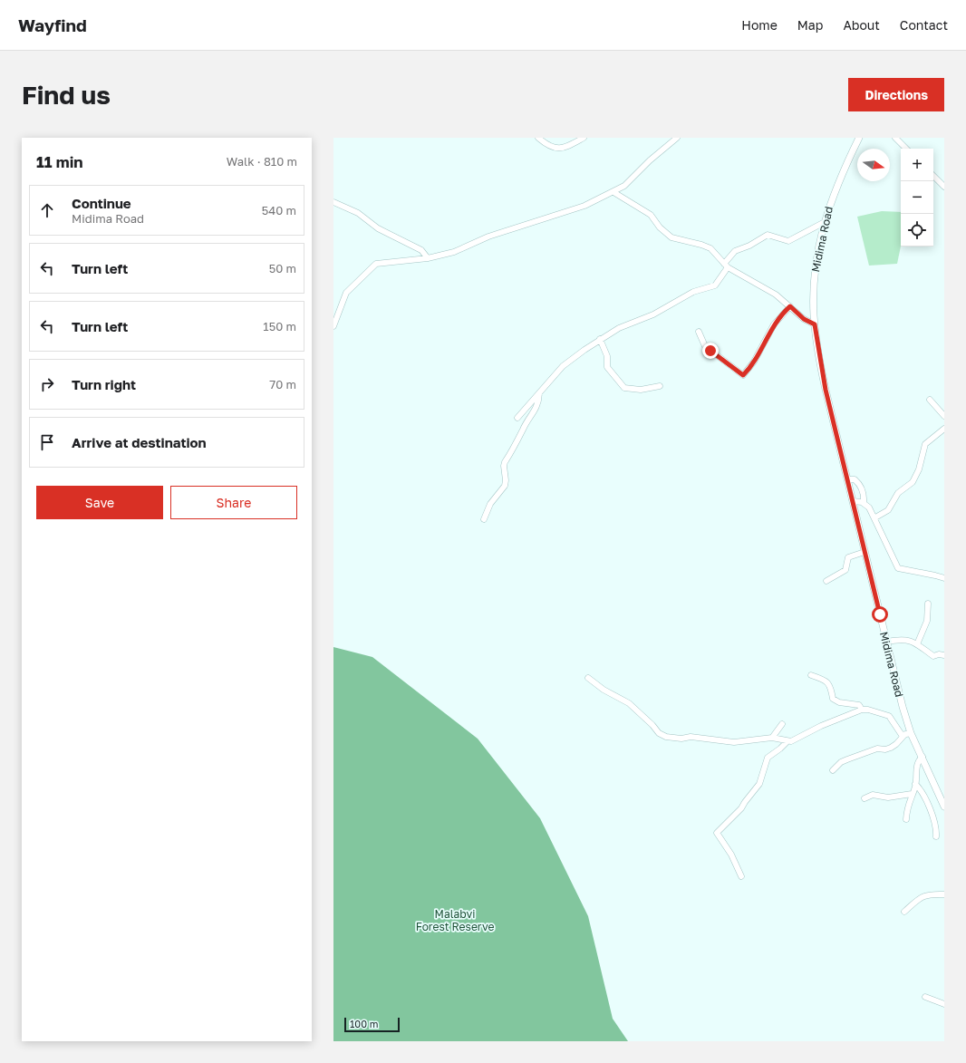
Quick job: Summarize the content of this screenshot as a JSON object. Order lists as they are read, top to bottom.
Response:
{
  "streets": {
    "main road": ["Midima Road"]
  },
  "parks": ["Malabvi Forest Reserve"],
  "scale_bar": "100 m",
  "north": "right",
  "page": {
    "header": "Wayfind",
    "nav": [
      "Home",
      "Map",
      "About",
      "Contact"
    ],
    "buttons": [
      "Directions",
      ["Save", "Share"]
    ],
    "title": "Find us",
    "heading": ["11 min", "Walk · 810 m"],
    "map_buttons": ["+", "−"],
    "list": [
      ["Continue", "Midima Road", "540 m"],
      ["Turn left", "50 m"],
      ["Turn left", "150 m"],
      ["Turn right", "70 m"],
      "Arrive at destination"
    ],
    "scale": "100 m"
  }
}
